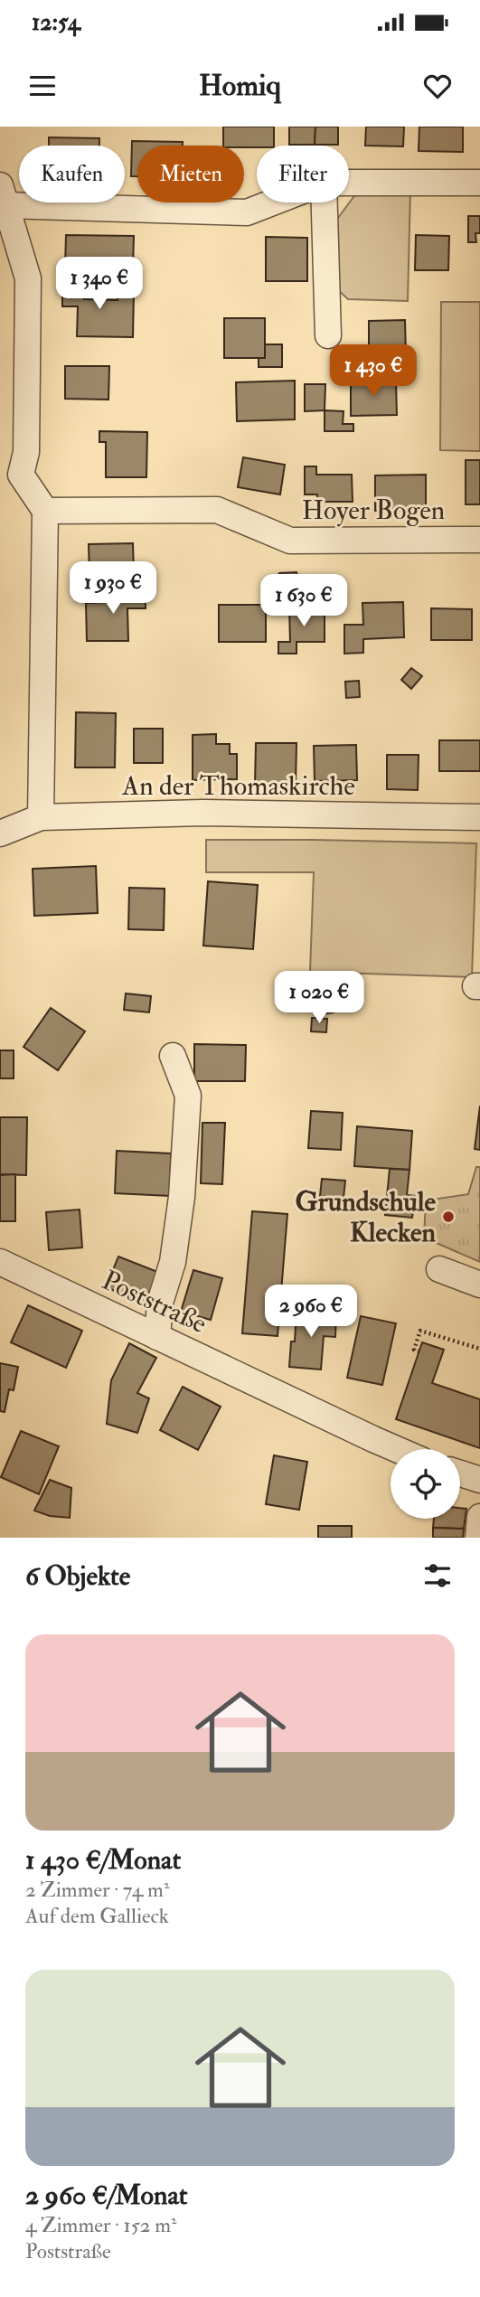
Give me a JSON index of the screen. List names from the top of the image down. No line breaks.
{"streets":{"street":["Hoyer Bogen","An der Thomaskirche","Poststraße"]},"places":["Grundschule Klecken"],"page":{"status":"12:54","header":"Homiq","chip":["Kaufen","Mieten","Filter"],"price":["1 340 €","1 430 €","1 930 €","1 630 €","1 020 €","2 960 €"],"heading":"6 Objekte","list":[{"name":"1 430 €/Monat","note":"2 Zimmer · 74 m² · Auf dem Gallieck"},{"name":"2 960 €/Monat","note":"4 Zimmer · 152 m² · Poststraße"}]}}
